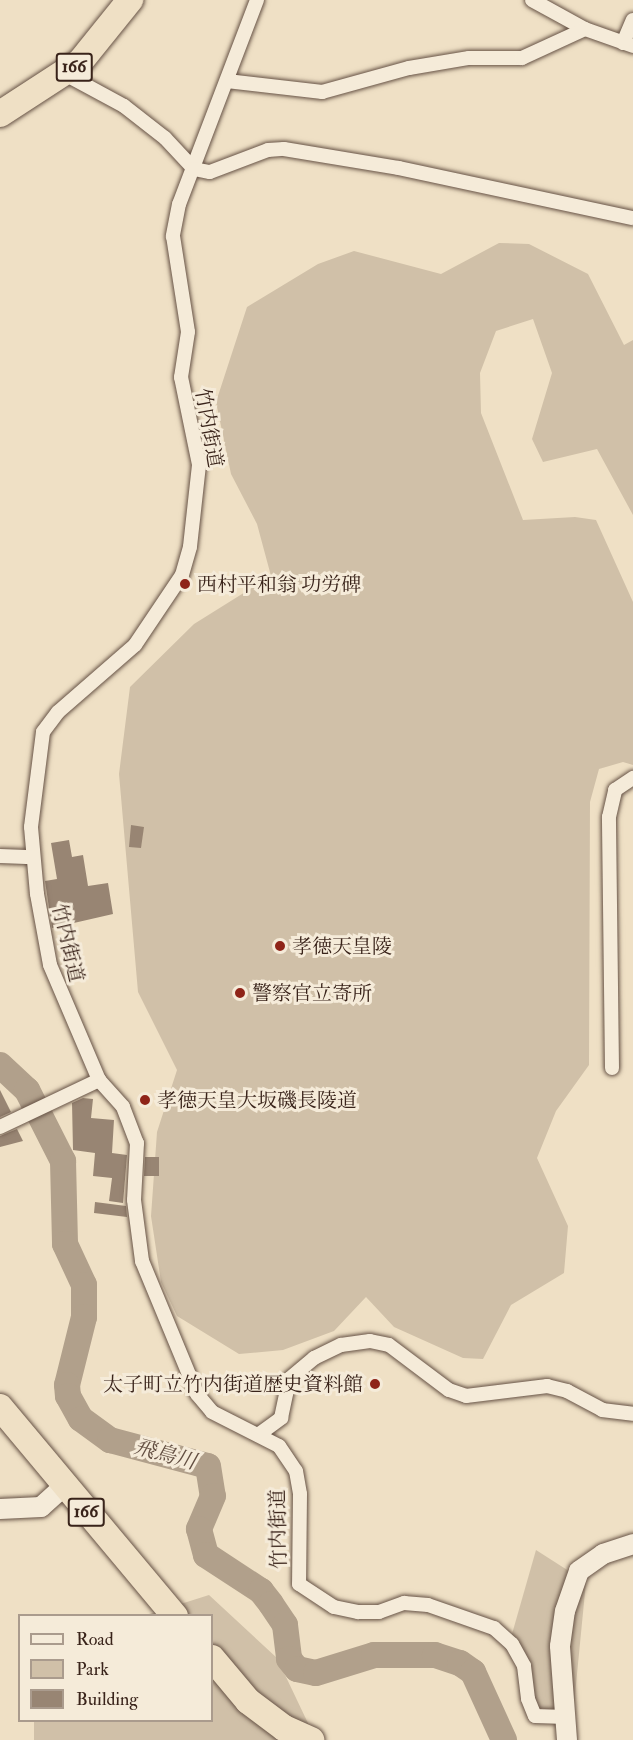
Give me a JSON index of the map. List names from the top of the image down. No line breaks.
{"streets":{"highway":["166"],"street":["竹内街道"]},"water":["飛鳥川"],"places":["西村平和翁 功労碑","孝徳天皇陵","警察官立寄所","孝徳天皇大坂磯長陵道","太子町立竹内街道歴史資料館"],"legend":["Road","Park","Building"]}
